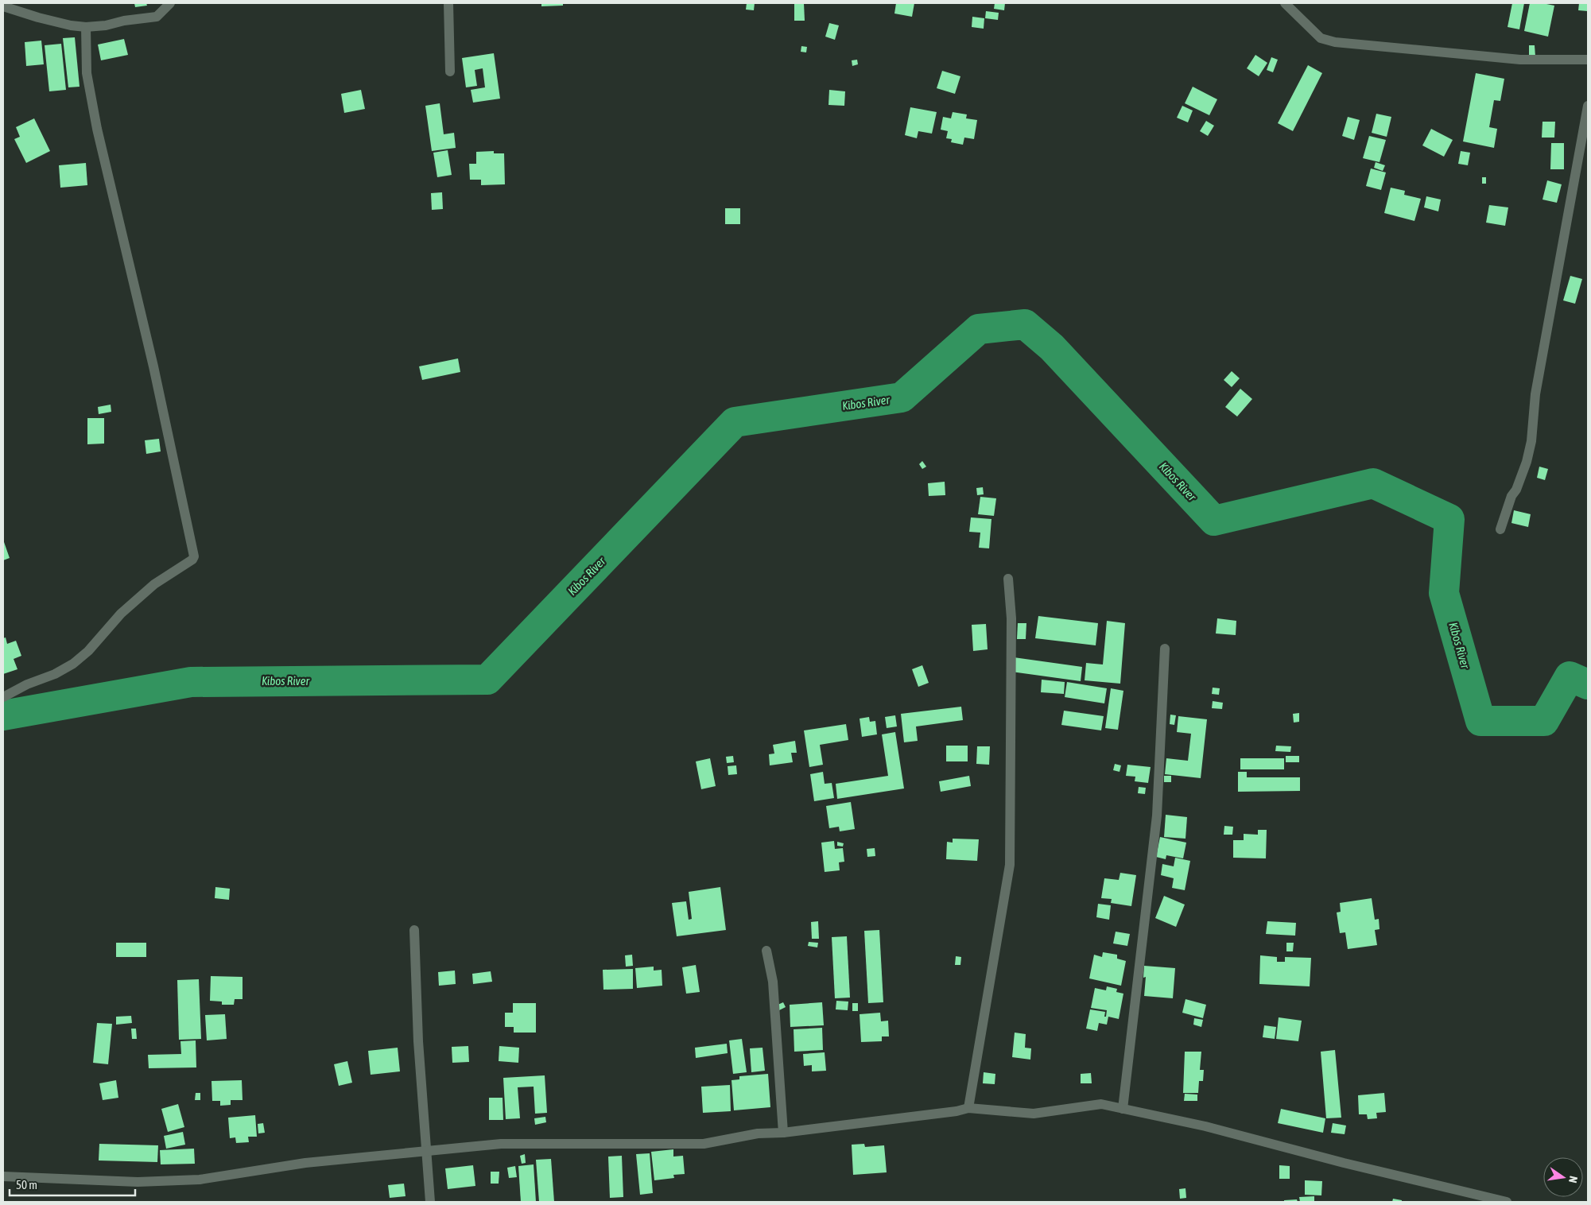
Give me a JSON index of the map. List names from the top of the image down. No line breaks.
{"water":["Kibos River"],"scale_bar":"50 m","north":"right"}
